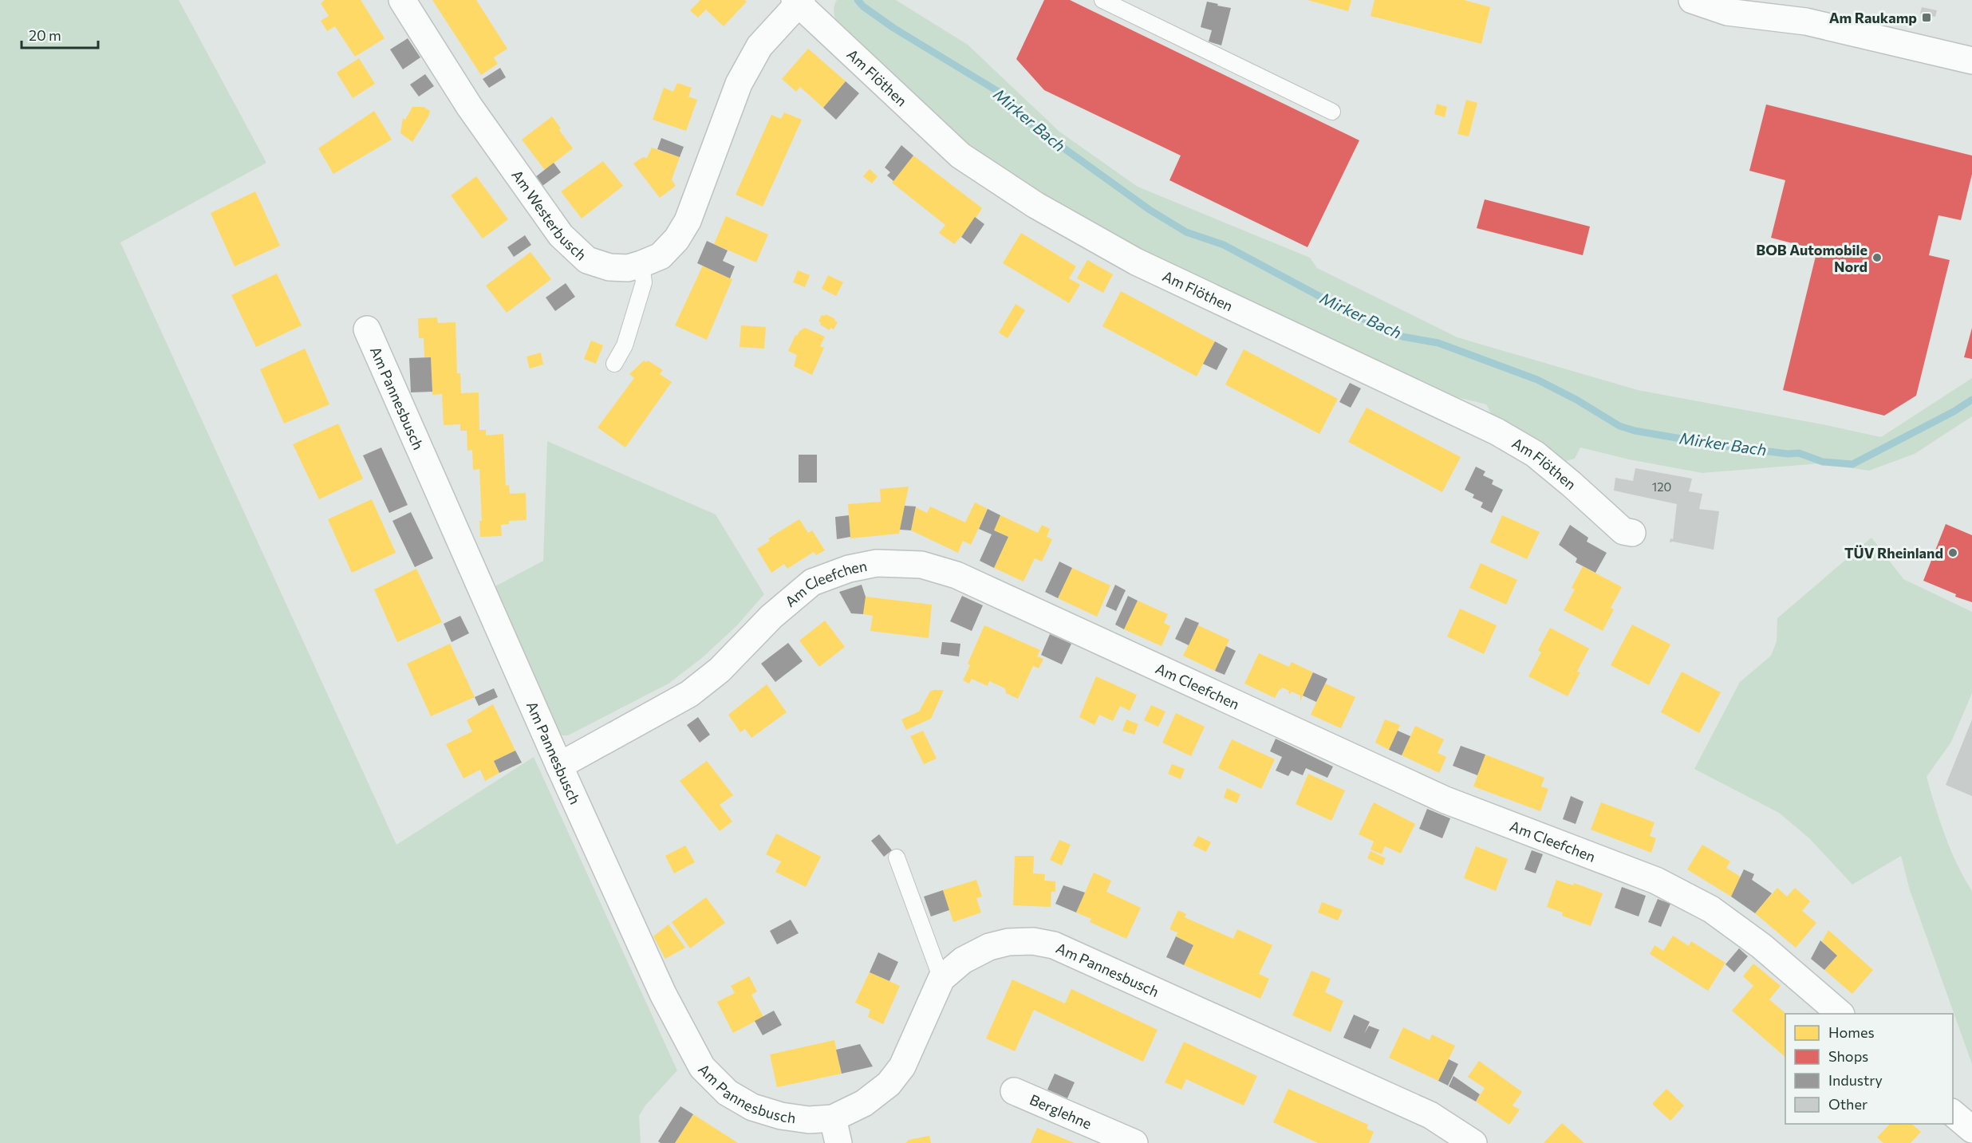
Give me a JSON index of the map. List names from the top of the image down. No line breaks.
{"streets":{"street":["Am Flöthen","Am Westerbusch","Am Pannesbusch","Am Cleefchen","Berglehne"]},"crossings":[["Am Flöthen","Am Westerbusch"],["Am Pannesbusch","Am Cleefchen"]],"water":["Mirker Bach"],"places":{"transit":["Am Raukamp"],"other":["BOB Automobile Nord","TÜV Rheinland"]},"house_numbers":["120"],"legend":["Homes","Shops","Industry","Other"],"scale_bar":"20 m"}
